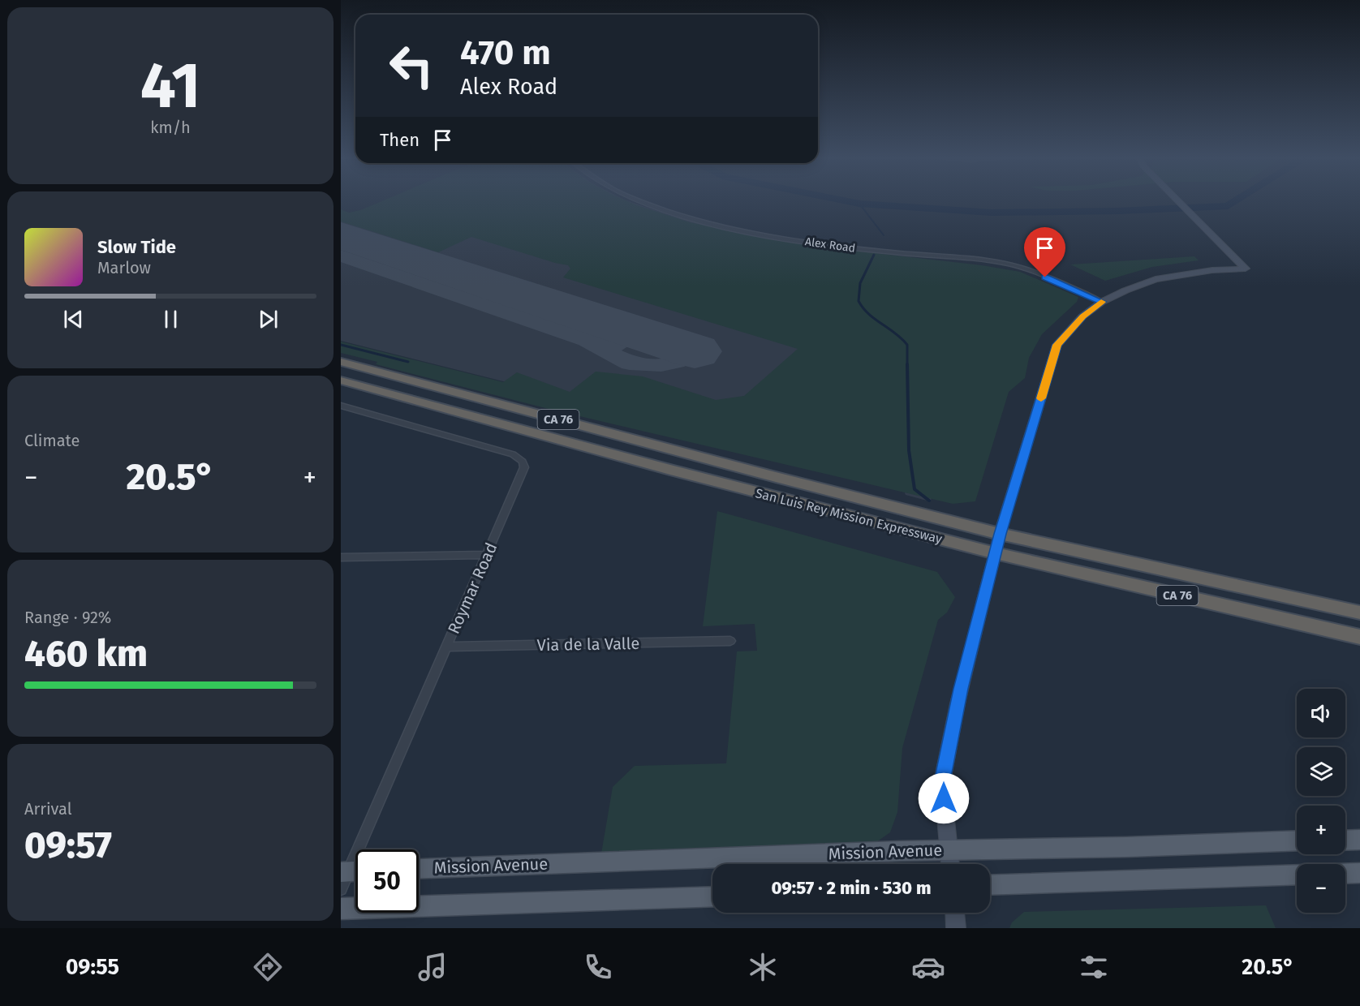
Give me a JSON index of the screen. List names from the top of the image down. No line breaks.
{"streets":{"highway":["CA 76","San Luis Rey Mission Expressway"],"main road":["Mission Avenue"],"street":["Alex Road","Roymar Road","Via de la Valle"]},"crossings":[["Roymar Road","Via de la Valle"]],"page":{"tile":[["41","km/h"],"Climate",["Range · 92%","460 km"],["Arrival","09:57"]],"turn":["470 m","Alex Road"],"then":"Then","song":["Slow Tide","Marlow"],"heat":["−","20.5°","+"],"map_buttons":["+","−"],"limit":"50","trip":"09:57 · 2 min · 530 m","tabs":["09:55","20.5°"]}}
